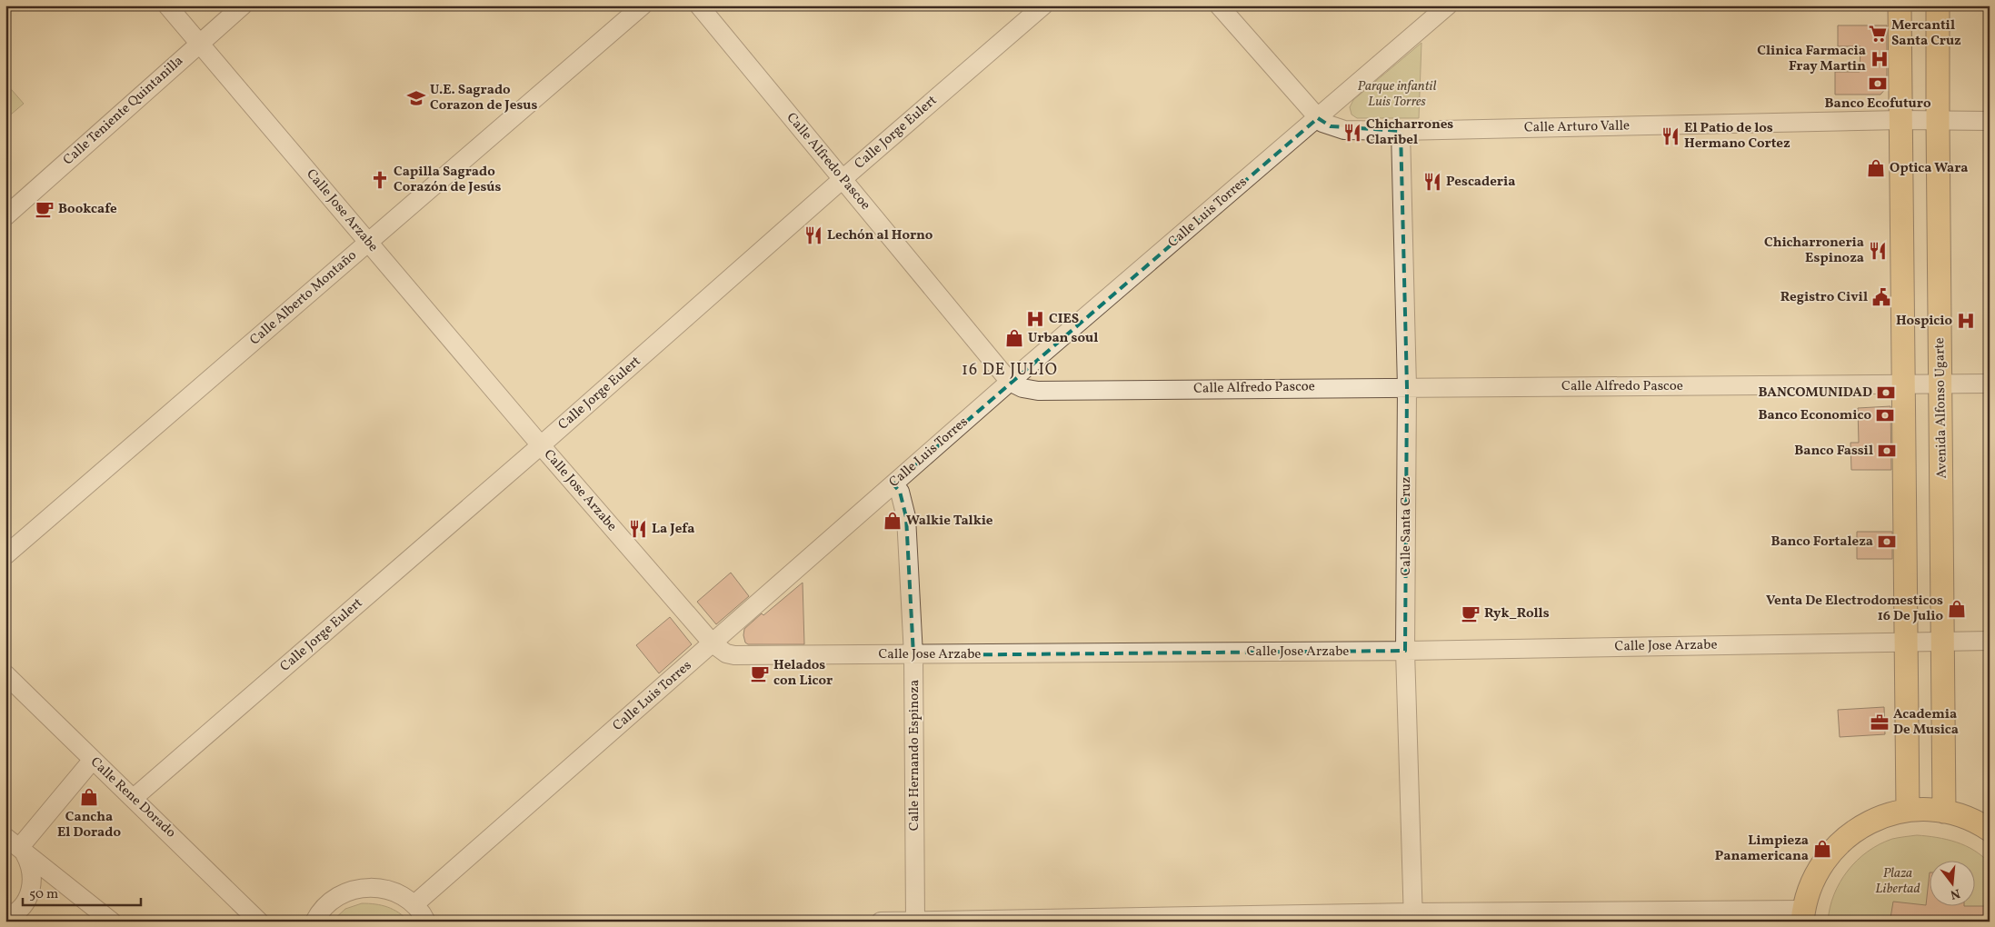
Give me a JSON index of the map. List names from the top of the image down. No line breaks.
{"streets":{"main road":["Avenida Alfonso Ugarte"],"street":["Calle Teniente Quintanilla","Calle Arturo Valle","Calle Jorge Eulert","Calle Alfredo Pascoe","Calle Jose Arzabe","Calle Luis Torres","Calle Alberto Montaño","Calle Santa Cruz","Calle Hernando Espinoza","Calle Rene Dorado"]},"crossings":[["Calle Teniente Quintanilla","Calle Jose Arzabe"],["Calle Arturo Valle","Calle Luis Torres"],["Calle Arturo Valle","Avenida Alfonso Ugarte"],["Calle Arturo Valle","Calle Santa Cruz"],["Calle Jorge Eulert","Calle Alfredo Pascoe"],["Calle Jorge Eulert","Calle Jose Arzabe"],["Calle Jorge Eulert","Calle Rene Dorado"],["Calle Alfredo Pascoe","Calle Luis Torres"],["Calle Alfredo Pascoe","Avenida Alfonso Ugarte"],["Calle Alfredo Pascoe","Calle Santa Cruz"],["Calle Jose Arzabe","Calle Luis Torres"],["Calle Jose Arzabe","Calle Alberto Montaño"],["Calle Jose Arzabe","Avenida Alfonso Ugarte"],["Calle Jose Arzabe","Calle Santa Cruz"],["Calle Jose Arzabe","Calle Hernando Espinoza"],["Calle Luis Torres","Calle Hernando Espinoza"]],"districts":["16 DE JULIO"],"parks":["Parque infantil Luis Torres","Plaza Libertad"],"places":{"supermarket":["Mercantil Santa Cruz"],"hospital":["Clinica Farmacia Fray Martin","CIES","Hospicio"],"bank":["Banco Ecofuturo","BANCOMUNIDAD","Banco Economico","Banco Fassil","Banco Fortaleza"],"school or university":["U.E. Sagrado Corazon de Jesus"],"restaurant":["Chicharrones Claribel","El Patio de los Hermano Cortez","Pescaderia","Lechón al Horno","Chicharroneria Espinoza","La Jefa"],"shop":["Optica Wara","Urban soul","Walkie Talkie","Venta De Electrodomesticos 16 De Julio","Cancha El Dorado","Limpieza Panamericana"],"church":["Capilla Sagrado Corazón de Jesús"],"cafe":["Bookcafe","Ryk_Rolls","Helados con Licor"],"public building":["Registro Civil"],"office":["Academia De Musica"]},"scale_bar":"50 m","north":"bottom"}
